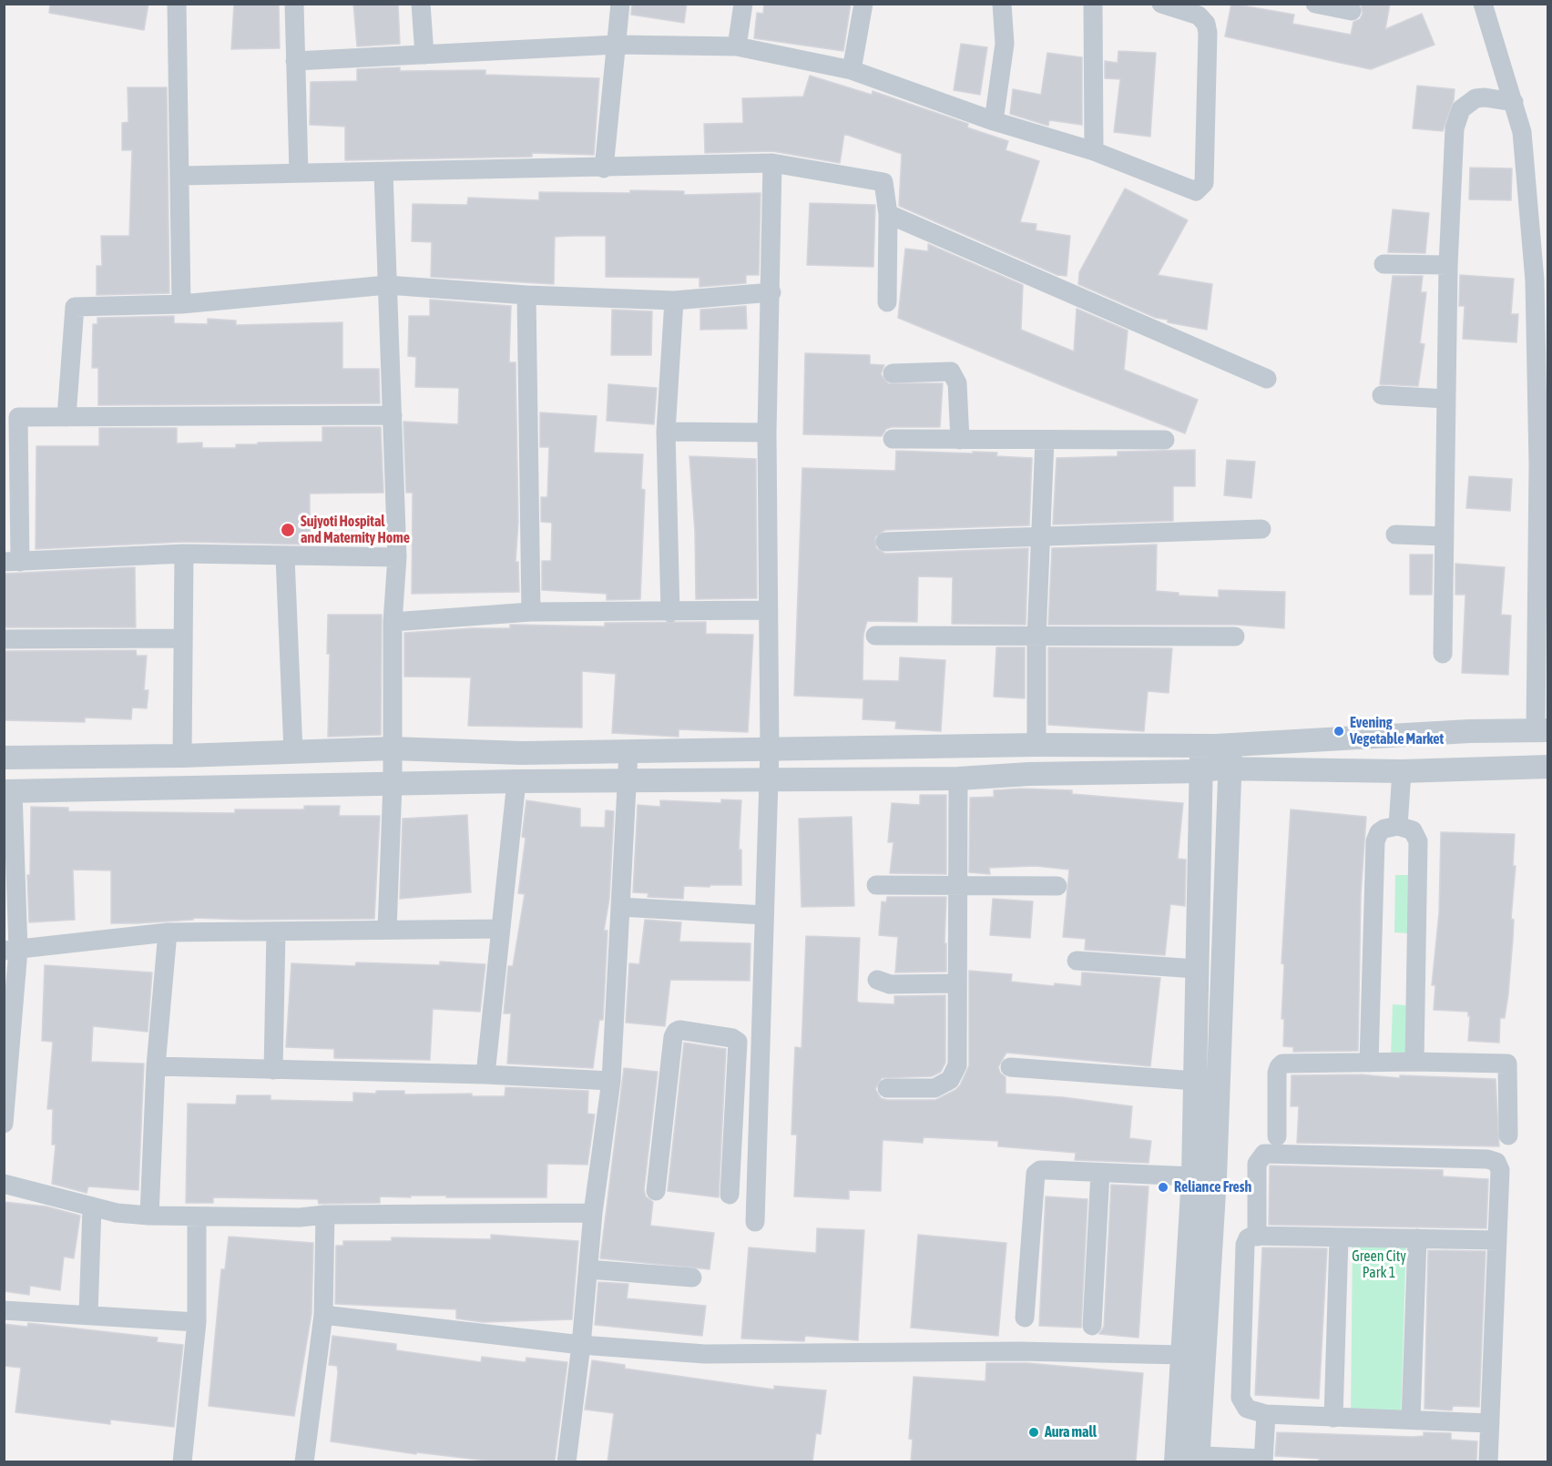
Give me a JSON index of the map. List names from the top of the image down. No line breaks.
{"parks":["Green City Park 1"],"places":["Sujyoti Hospital and Maternity Home","Evening Vegetable Market","Reliance Fresh","Aura mall"]}
